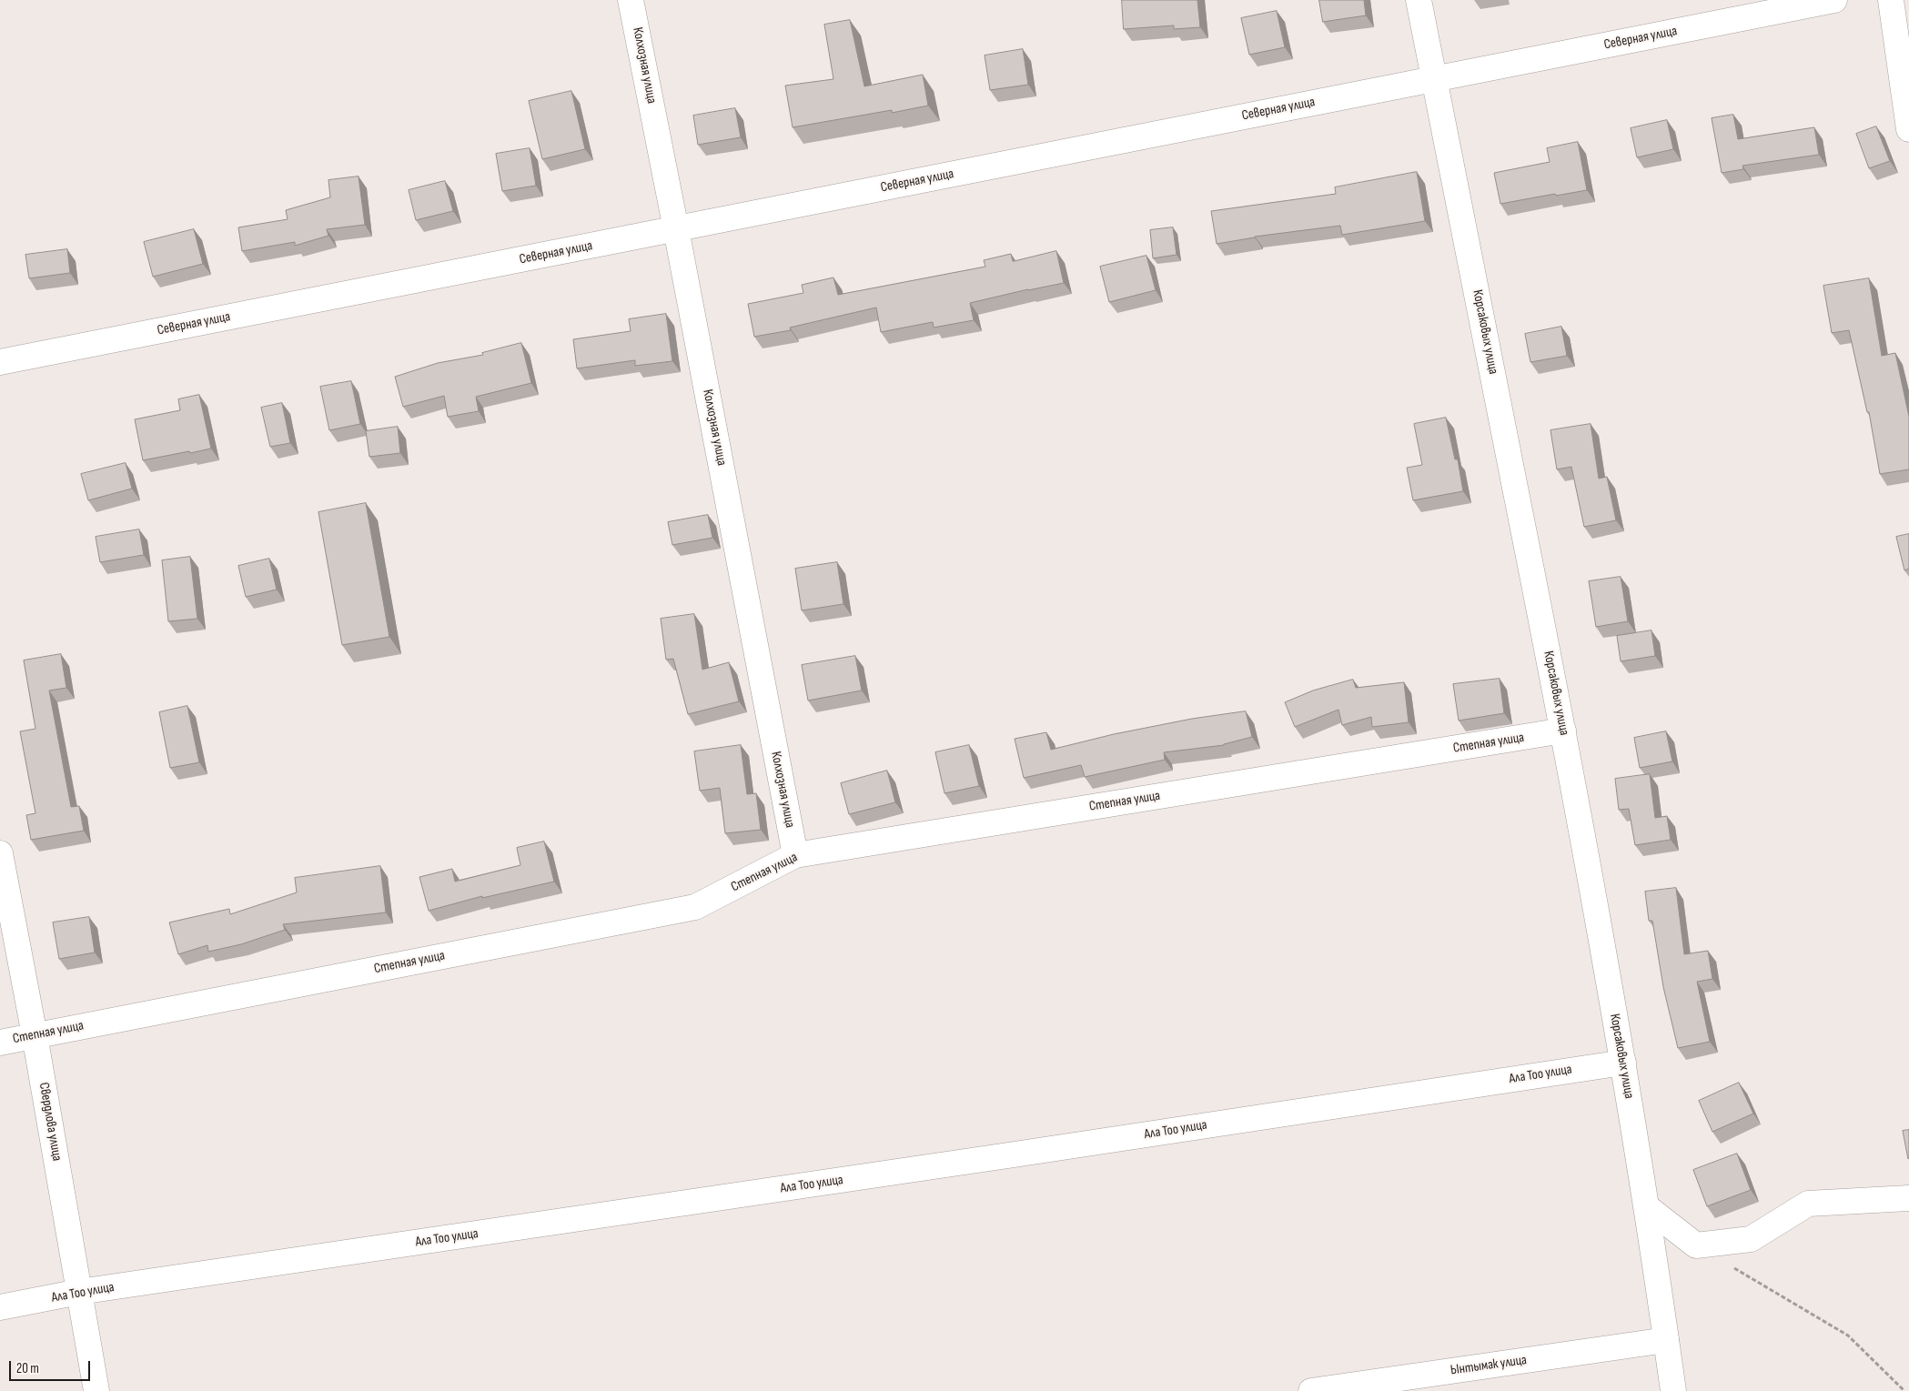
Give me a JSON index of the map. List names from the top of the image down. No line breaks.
{"streets":{"street":["Северная улица","Колхозная улица","Корсаковых улица","Степная улица","Ала Тоо улица","Свердлова улица","Ынтымак улица"]},"crossings":[["Северная улица","Колхозная улица"],["Северная улица","Корсаковых улица"],["Колхозная улица","Степная улица"],["Корсаковых улица","Степная улица"],["Корсаковых улица","Ала Тоо улица"],["Корсаковых улица","Ынтымак улица"],["Степная улица","Свердлова улица"],["Ала Тоо улица","Свердлова улица"]],"scale_bar":"20 m"}
